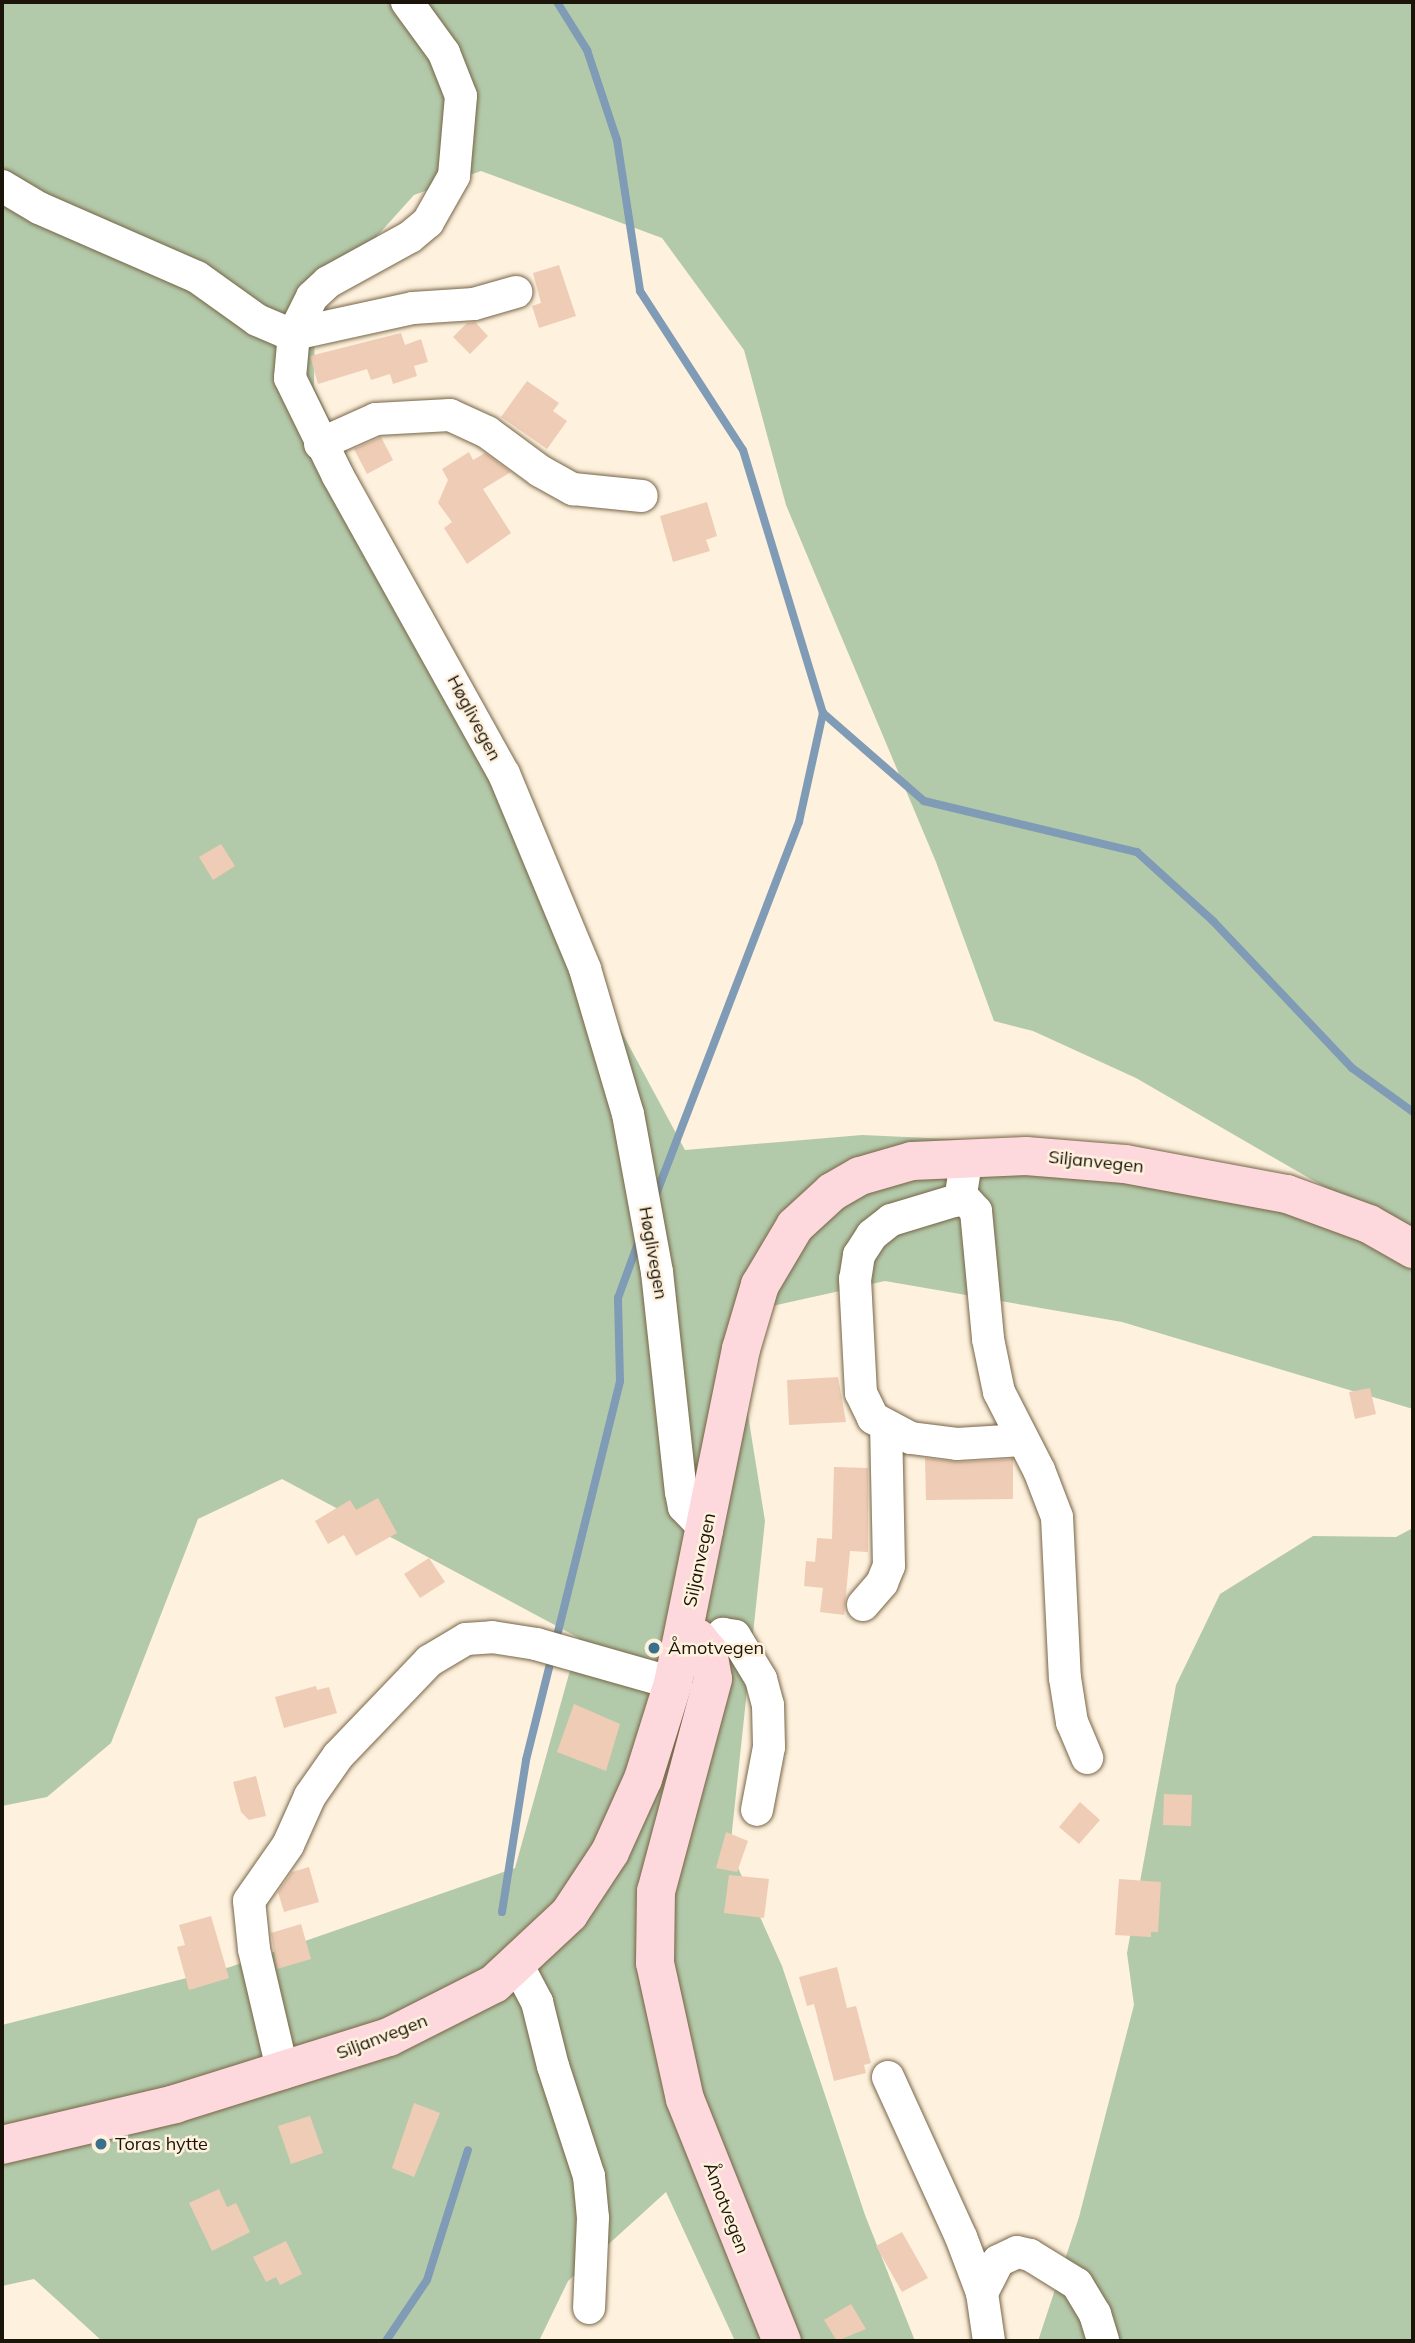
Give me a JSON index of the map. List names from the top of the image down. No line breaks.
{"streets":{"main road":["Siljanvegen","Åmotvegen"],"street":["Høglivegen"]},"crossings":[["Høglivegen","Siljanvegen"],["Siljanvegen","Åmotvegen"]],"places":["Åmotvegen","Toras hytte"]}
